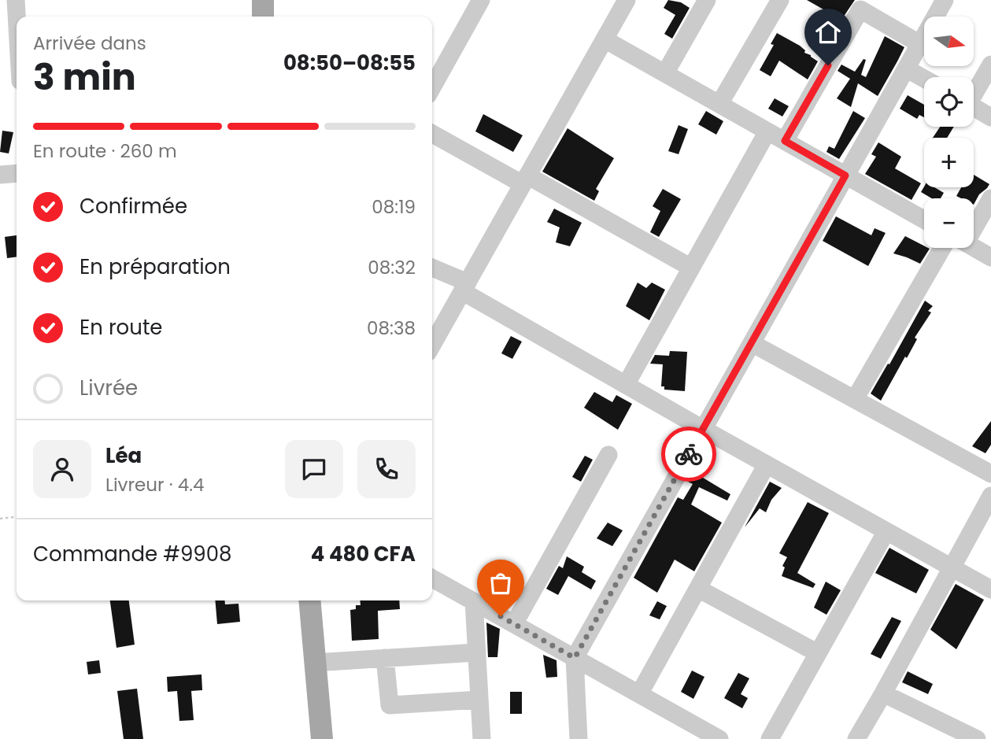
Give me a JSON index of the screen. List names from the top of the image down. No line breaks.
{"north":"right","page":{"map_buttons":["+","−"],"heading":["3 min","Arrivée dans","08:50–08:55"],"panel":["Léa","Livreur · 4.4","Commande #9908","4 480 CFA"],"bar":"En route · 260 m","list":[["Confirmée","08:19"],["En préparation","08:32"],["En route","08:38"],"Livrée"]}}
